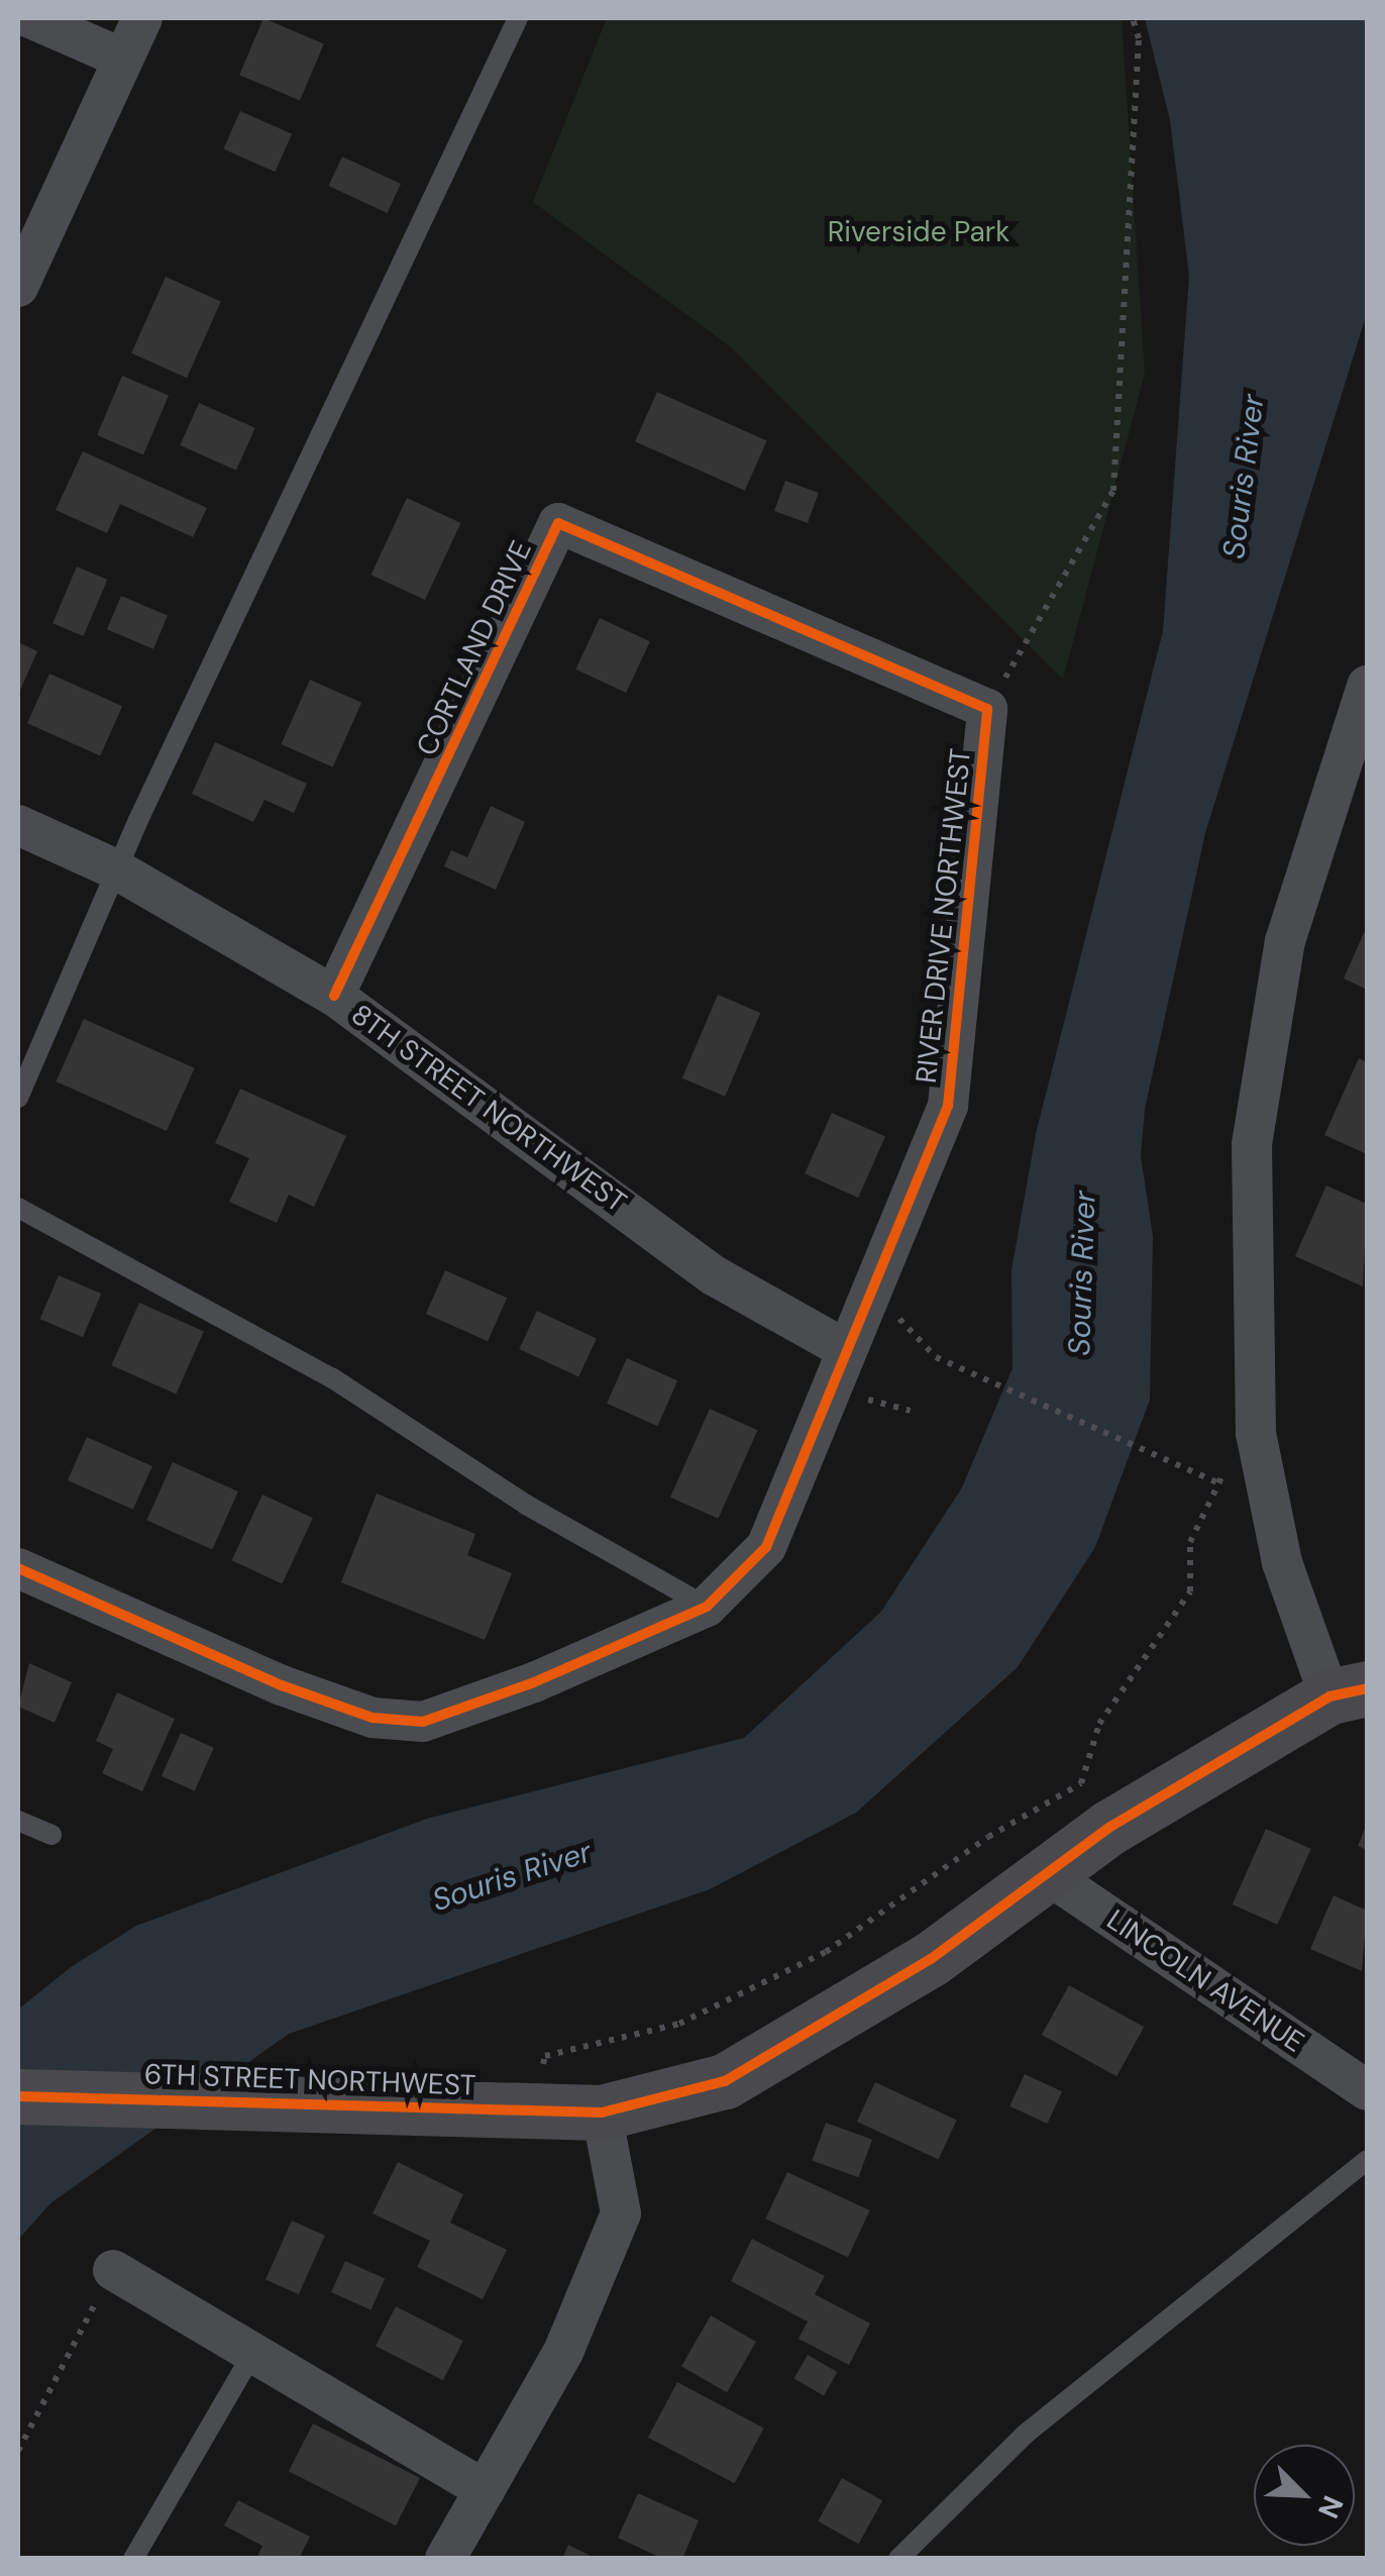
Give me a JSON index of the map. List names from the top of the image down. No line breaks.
{"streets":{"street":["CORTLAND DRIVE","RIVER DRIVE NORTHWEST","8TH STREET NORTHWEST","LINCOLN AVENUE","6TH STREET NORTHWEST"]},"crossings":[["CORTLAND DRIVE","RIVER DRIVE NORTHWEST"],["CORTLAND DRIVE","8TH STREET NORTHWEST"],["RIVER DRIVE NORTHWEST","8TH STREET NORTHWEST"],["LINCOLN AVENUE","6TH STREET NORTHWEST"]],"water":["Souris River"],"parks":["Riverside Park"],"north":"bottom right"}
